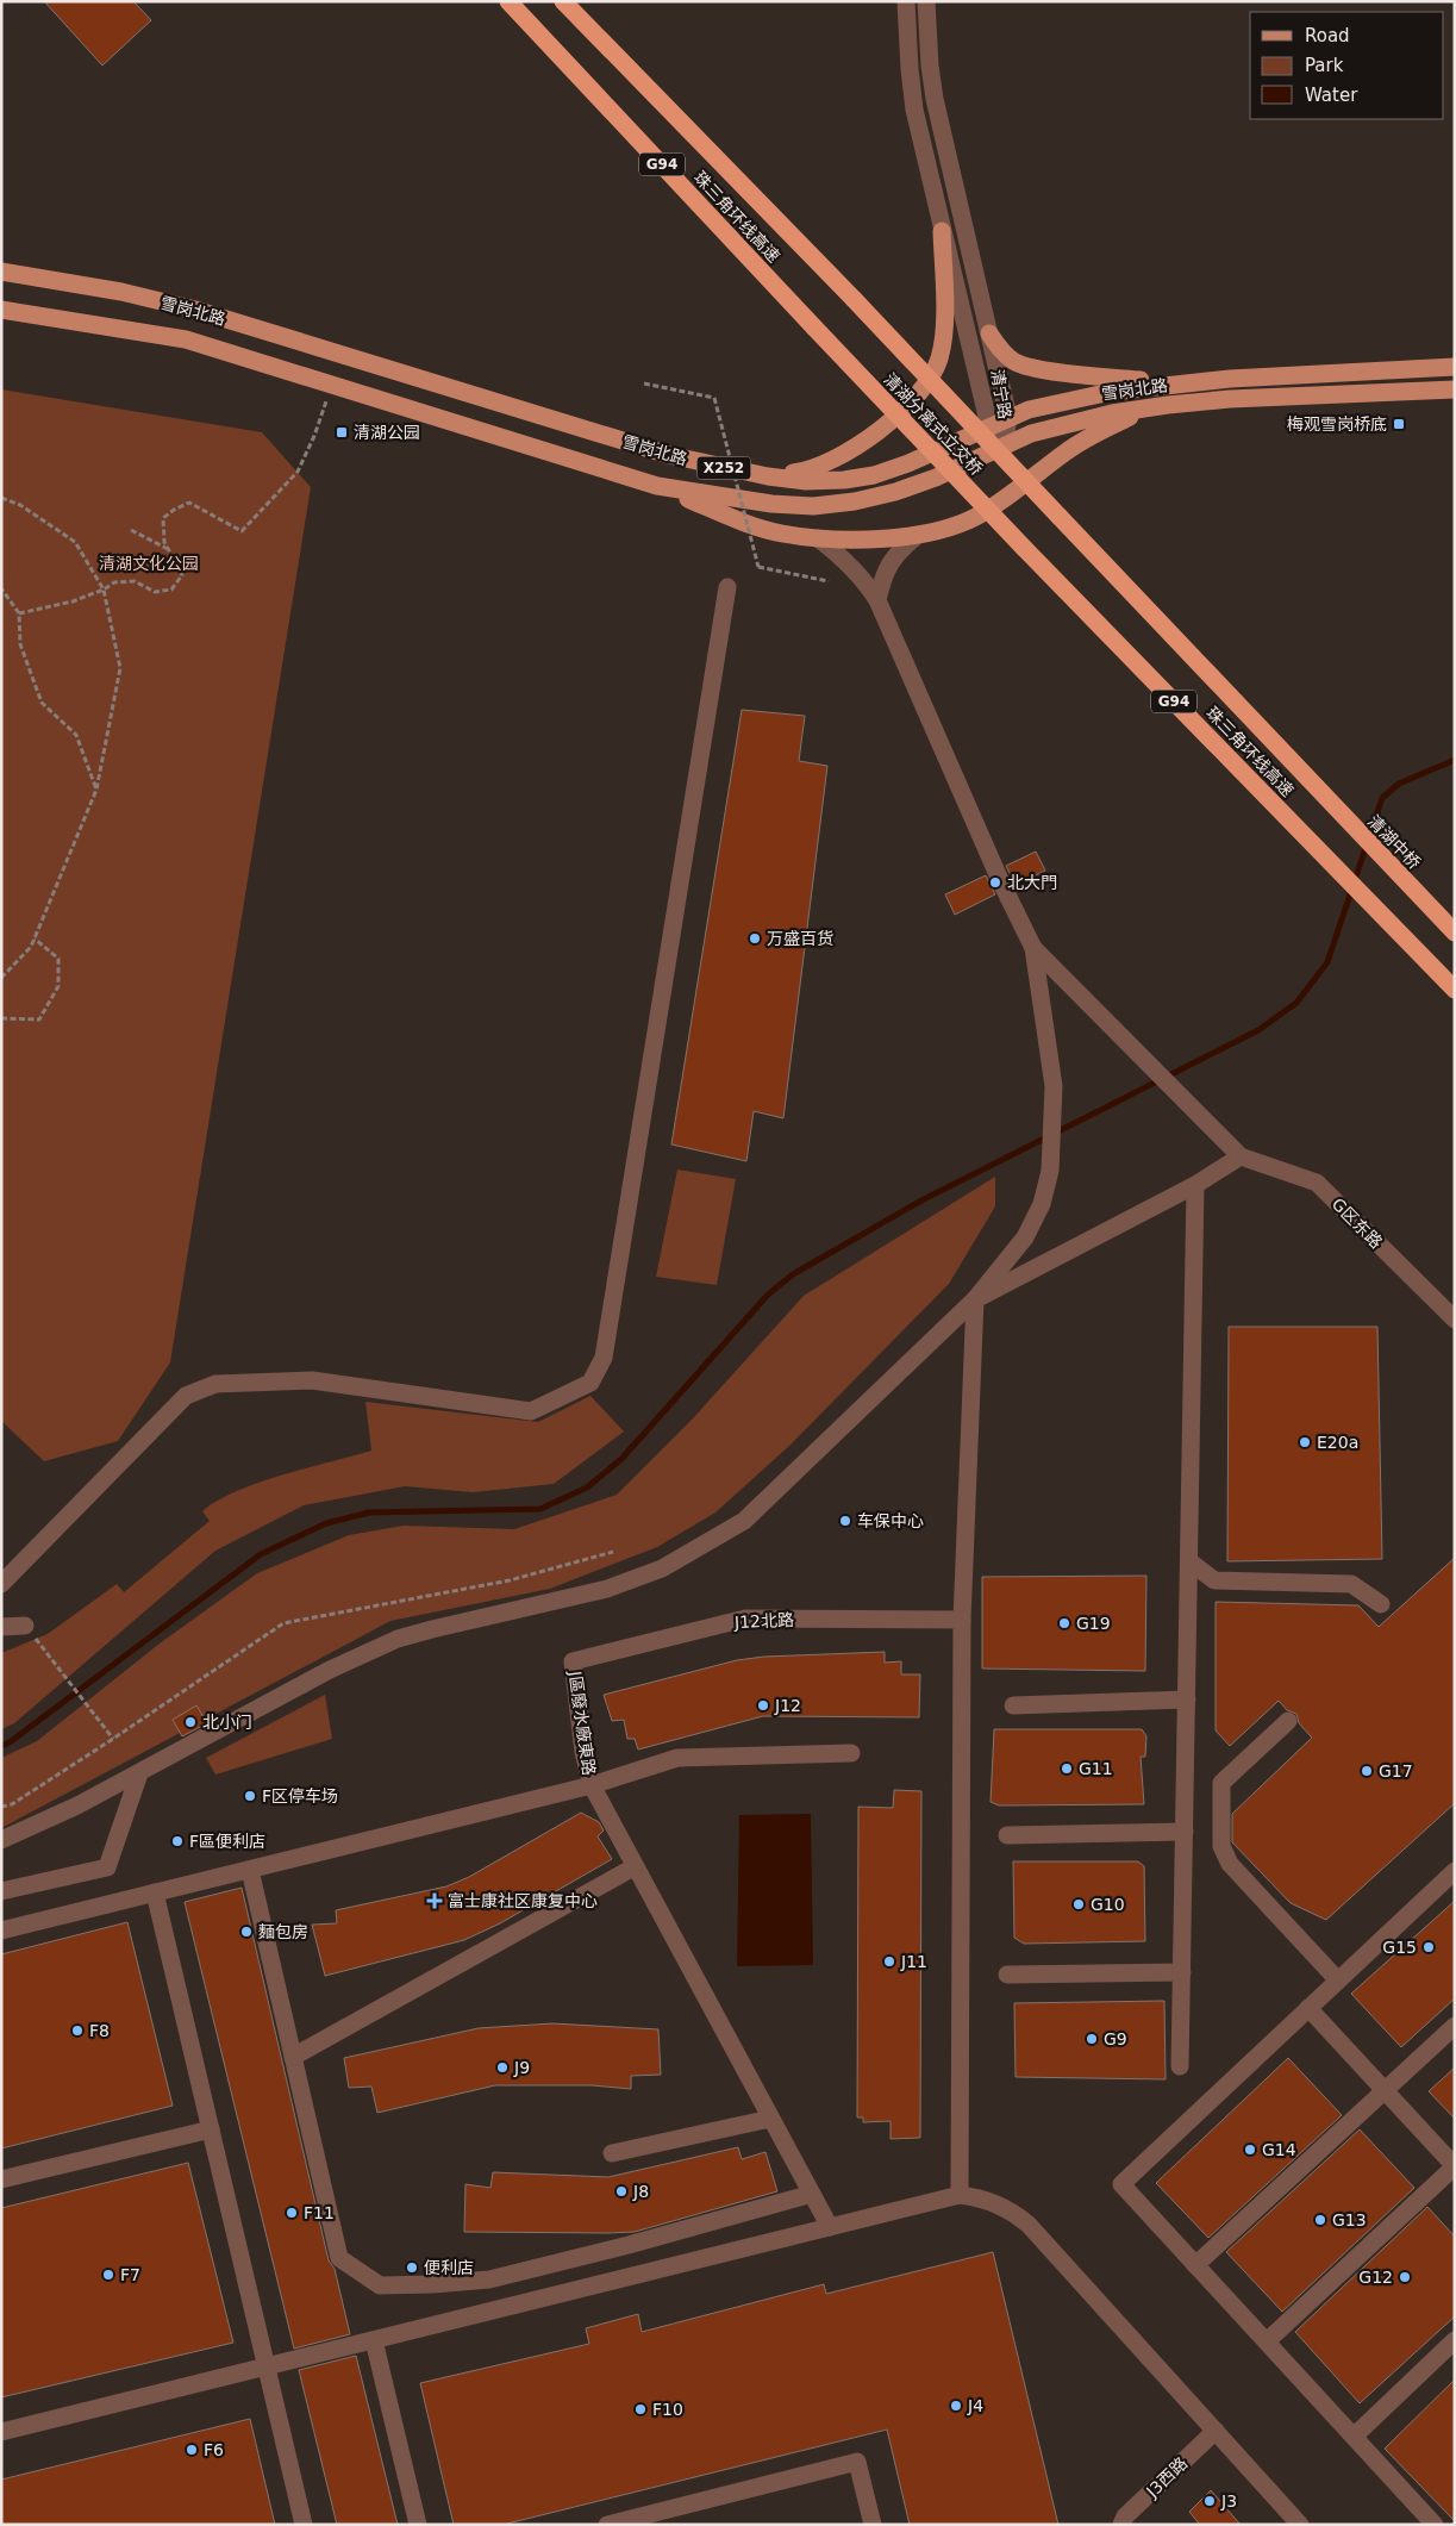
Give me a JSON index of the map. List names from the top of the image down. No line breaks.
{"streets":{"highway":["G94","珠三角环线高速","清湖分离式立交桥","清湖中桥"],"main road":["雪岗北路","X252"],"street":["清宁路","G区东路","J12北路","J區廢水廠東路","J3西路"]},"crossings":[["珠三角环线高速","清湖分离式立交桥"],["珠三角环线高速","清湖中桥"],["雪岗北路","清宁路"],["J12北路","J區廢水廠東路"]],"parks":["清湖文化公园"],"places":{"transit":["梅观雪岗桥底","清湖公园"],"other":["北大門","万盛百货","E20a","车保中心","G19","J12","北小门","G11","G17","F区停车场","F區便利店","G10","麵包房","G15","J11","F8","G9","J9","G14","J8","F11","G13","便利店","F7","G12","J4","F10","F6","J3"],"health":["富士康社区康复中心"]},"legend":["Road","Park","Water"]}
